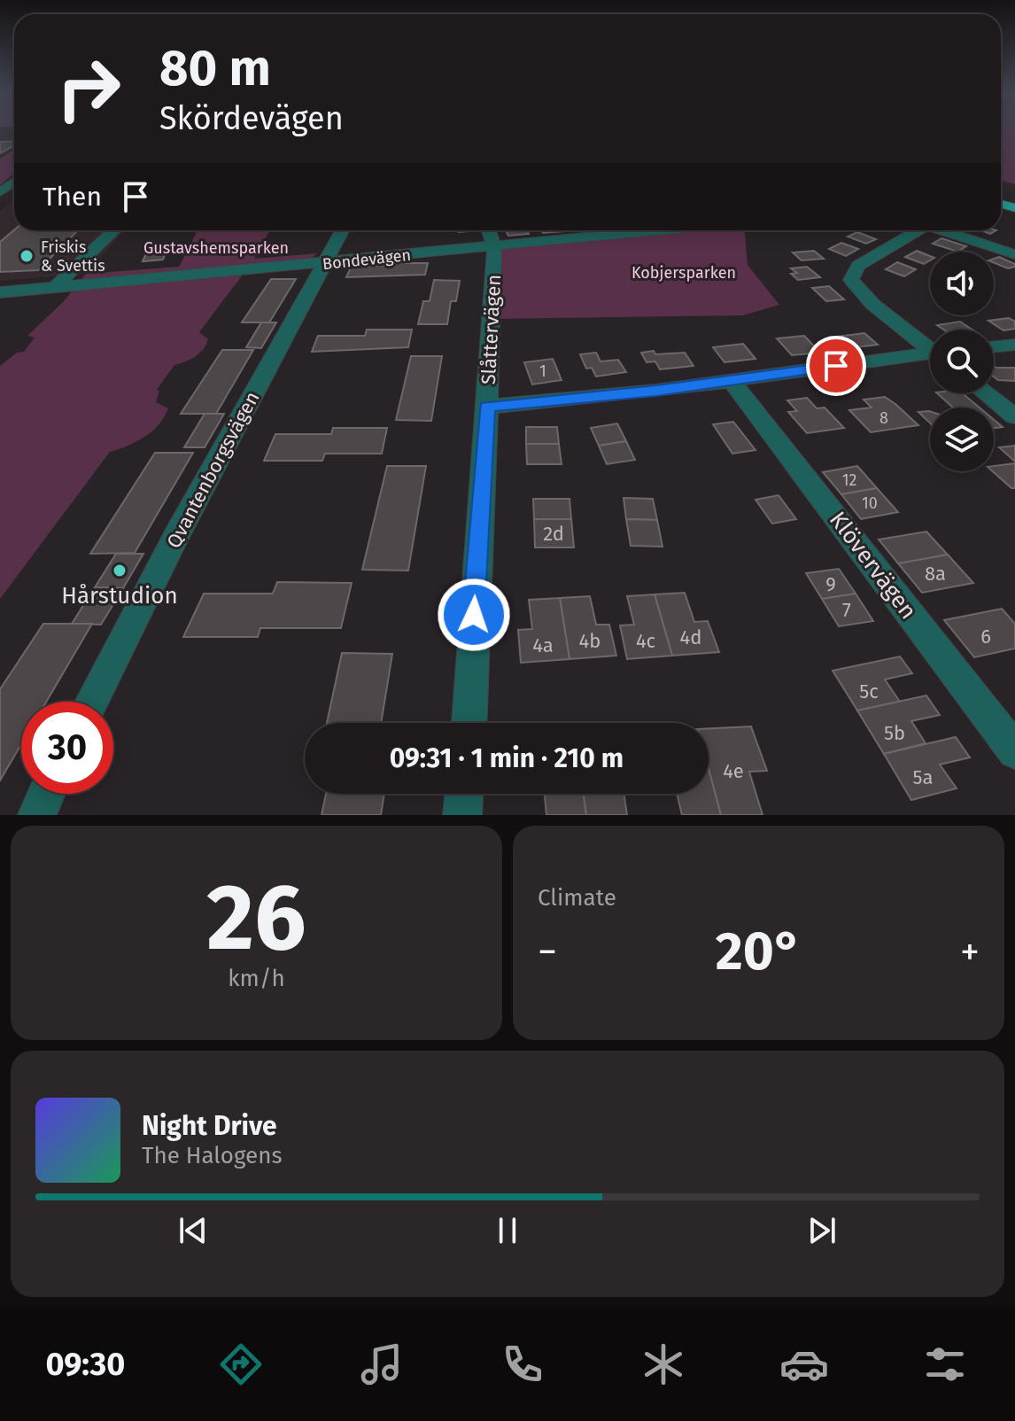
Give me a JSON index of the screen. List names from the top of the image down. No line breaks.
{"streets":{"street":["Bondevägen","Slåttervägen","Qvantenborgsvägen","Klövervägen"]},"crossings":[["Bondevägen","Slåttervägen"],["Bondevägen","Qvantenborgsvägen"]],"parks":["Gustavshemsparken","Kobjersparken"],"places":["Friskis & Svettis","Hårstudion"],"house_numbers":["1","8","12","10","2d","8a","9","7","6","4d","4b","4c","4a","5c","5b","4e","5a"],"page":{"turn":["80 m","Skördevägen"],"then":"Then","limit":"30","trip":"09:31 · 1 min · 210 m","tile":[["26","km/h"],"Climate"],"heat":["−","20°","+"],"song":["Night Drive","The Halogens"],"tabs":"09:30"}}
